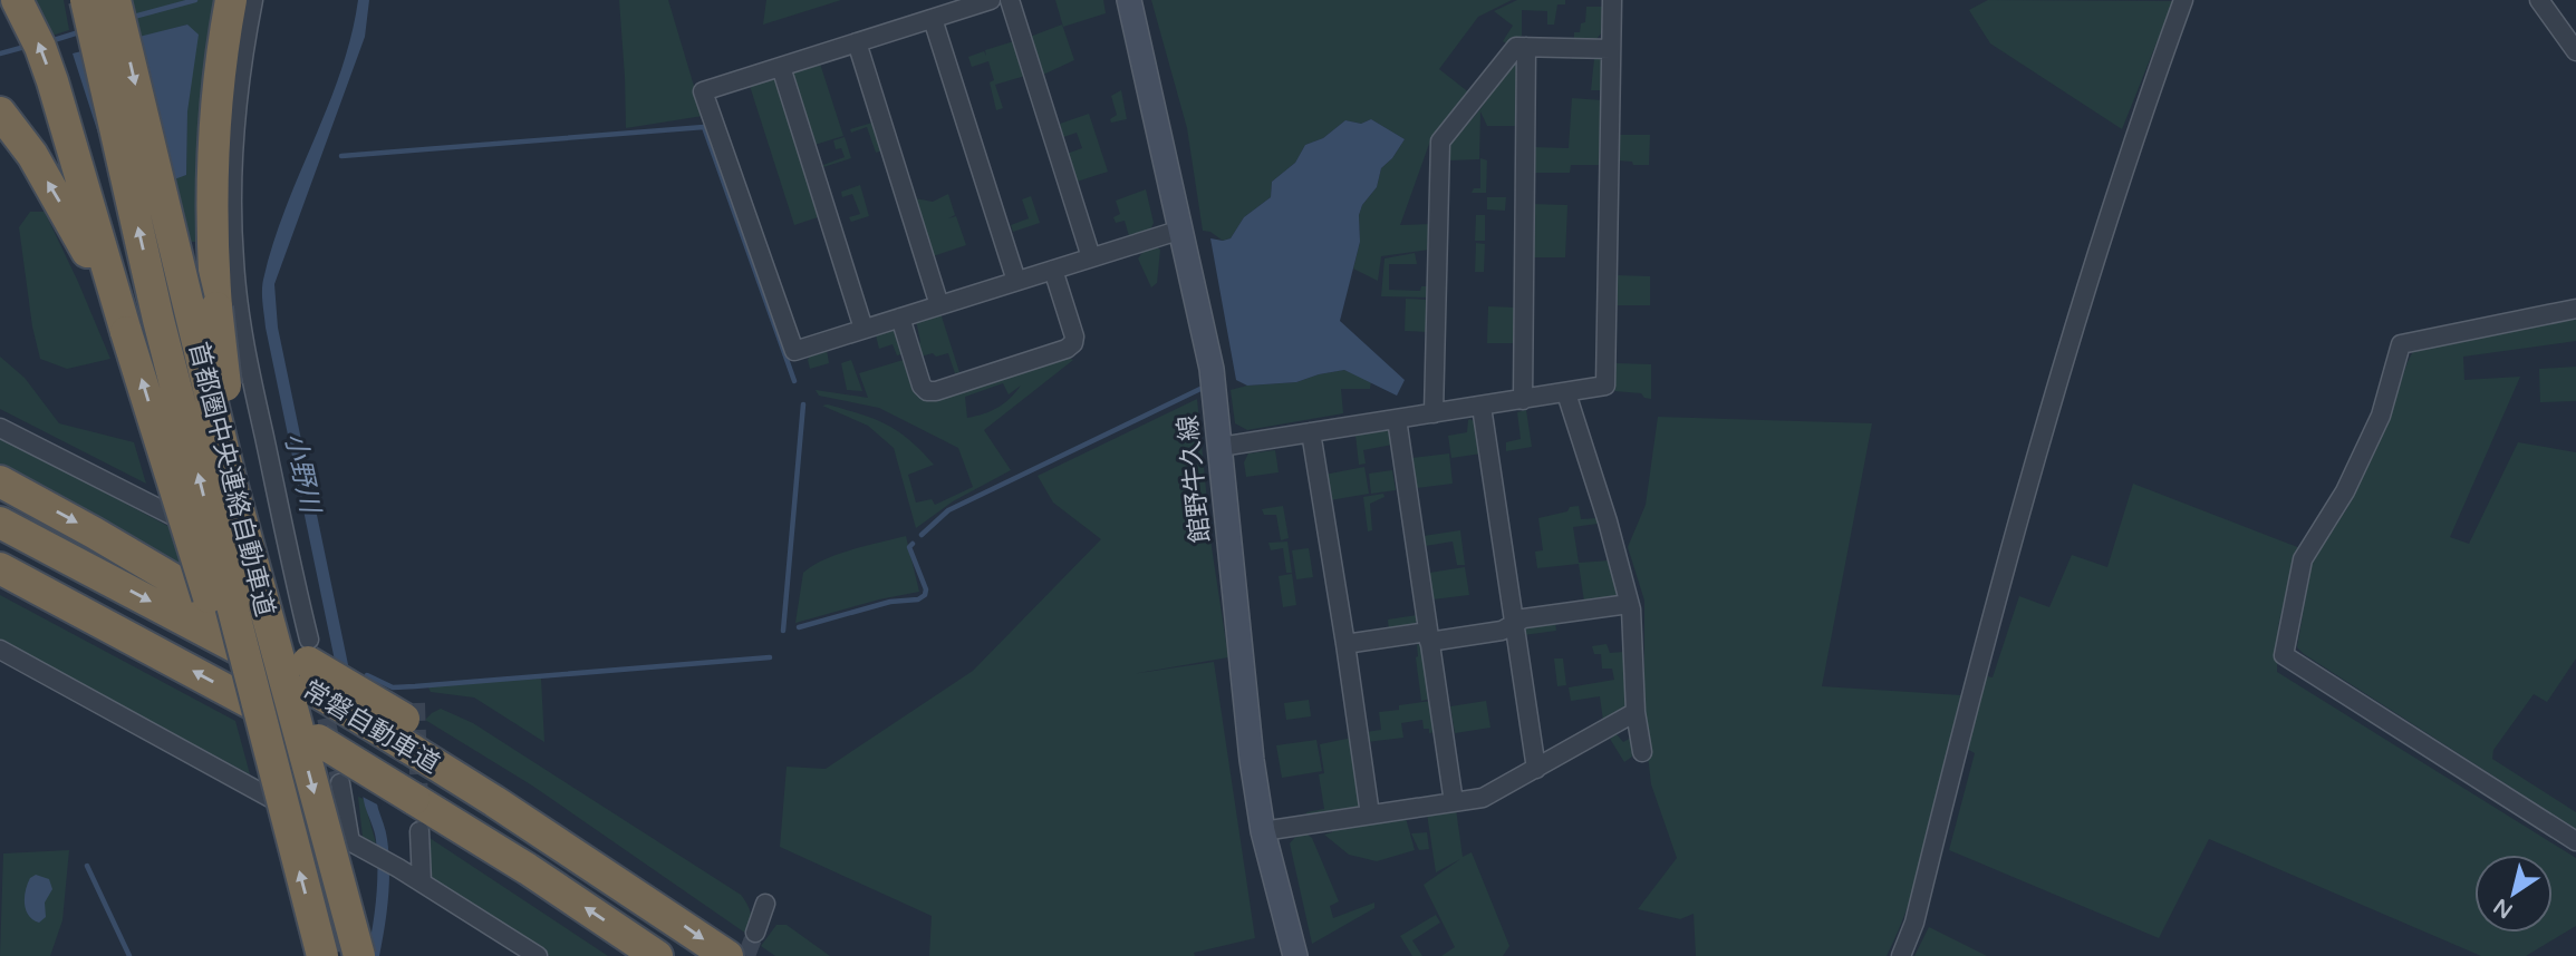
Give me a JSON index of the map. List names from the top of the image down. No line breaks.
{"streets":{"highway":["首都圏中央連絡自動車道","常磐自動車道"],"main road":["館野牛久線"]},"water":["小野川"],"north":"bottom left"}
